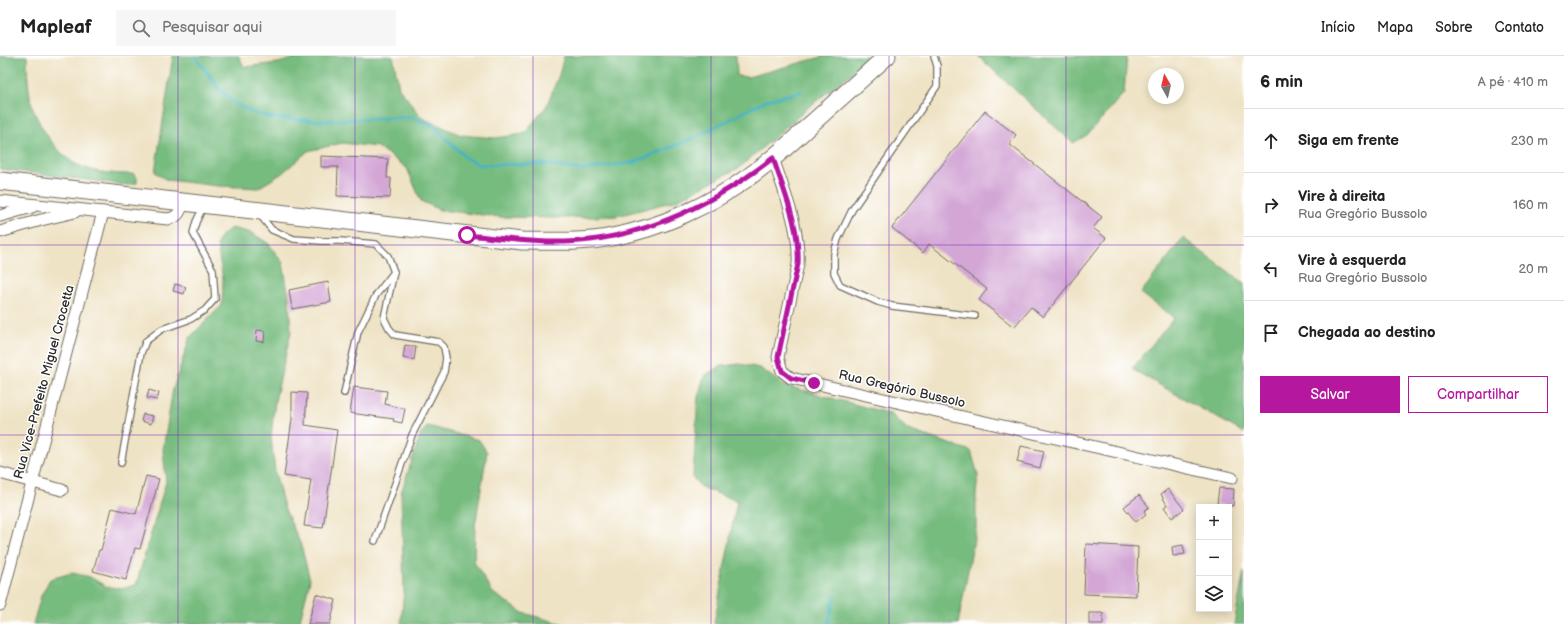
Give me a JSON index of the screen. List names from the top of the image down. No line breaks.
{"streets":{"street":["Rua Vice-Prefeito Miguel Crocetta","Rua Gregório Bussolo"]},"north":"top","page":{"header":"Mapleaf","search":"Pesquisar aqui","nav":["Início","Mapa","Sobre","Contato"],"heading":["6 min","A pé · 410 m"],"list":[["Siga em frente","230 m"],["Vire à direita","Rua Gregório Bussolo","160 m"],["Vire à esquerda","Rua Gregório Bussolo","20 m"],"Chegada ao destino"],"buttons":["Salvar","Compartilhar"],"map_buttons":["+","−"]}}
